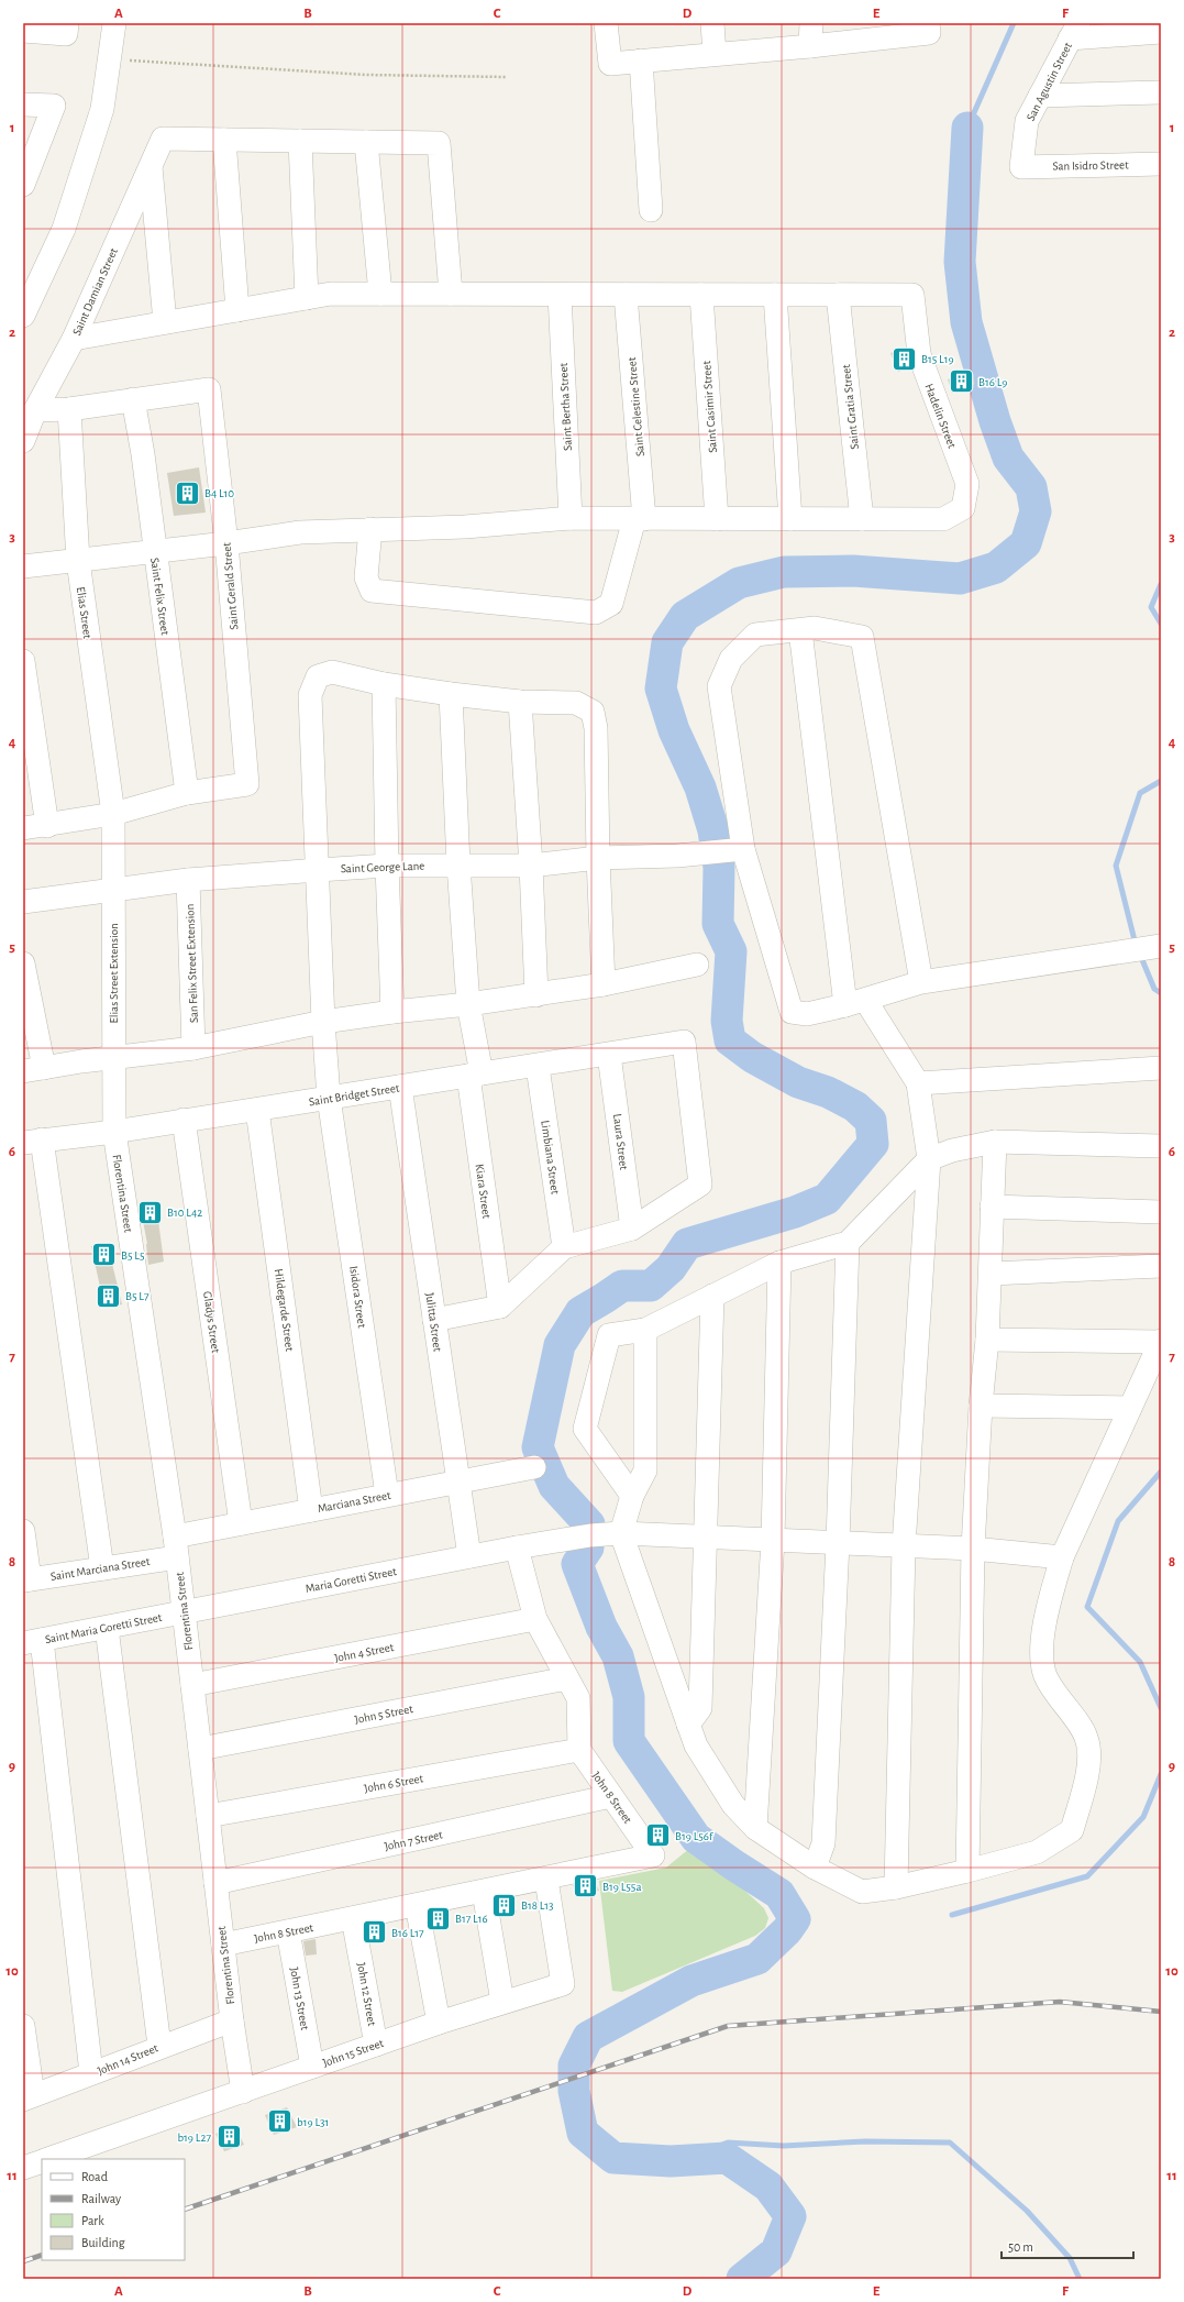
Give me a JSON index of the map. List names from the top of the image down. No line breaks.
{"streets":{"street":["San Agustin Street","San Isidro Street","Saint Damian Street","Saint Bertha Street","Saint Celestine Street","Saint Casimir Street","Saint Gratia Street","Hadelin Street","Saint Gerald Street","Saint Felix Street","Elias Street","Saint George Lane","San Felix Street Extension","Elias Street Extension","Saint Bridget Street","Laura Street","Limbiana Street","Kiara Street","Florentina Street","Isidora Street","Hildegarde Street","Gladys Street","Julitta Street","Marciana Street","Saint Marciana Street","Maria Goretti Street","Saint Maria Goretti Street","John 4 Street","John 5 Street","John 6 Street","John 8 Street","John 7 Street","John 12 Street","John 13 Street","John 15 Street","John 14 Street"]},"crossings":[["San Agustin Street","San Isidro Street"],["Saint Gratia Street","Hadelin Street"],["Saint Gerald Street","Saint Felix Street"],["Elias Street","Elias Street Extension"],["Saint George Lane","San Felix Street Extension"],["Saint George Lane","Elias Street Extension"],["Saint George Lane","Kiara Street"],["Saint George Lane","Isidora Street"],["Elias Street Extension","Saint Bridget Street"],["Elias Street Extension","Florentina Street"],["Saint Bridget Street","Laura Street"],["Saint Bridget Street","Limbiana Street"],["Saint Bridget Street","Kiara Street"],["Saint Bridget Street","Florentina Street"],["Saint Bridget Street","Isidora Street"],["Saint Bridget Street","Hildegarde Street"],["Saint Bridget Street","Gladys Street"],["Saint Bridget Street","Julitta Street"],["Kiara Street","Isidora Street"],["Florentina Street","Marciana Street"],["Florentina Street","Saint Marciana Street"],["Florentina Street","Maria Goretti Street"],["Florentina Street","Saint Maria Goretti Street"],["Florentina Street","John 4 Street"],["Florentina Street","John 5 Street"],["Florentina Street","John 6 Street"],["Florentina Street","John 8 Street"],["Florentina Street","John 7 Street"],["Florentina Street","John 15 Street"],["Florentina Street","John 14 Street"],["Isidora Street","Marciana Street"],["Hildegarde Street","Marciana Street"],["Gladys Street","Marciana Street"],["Julitta Street","Marciana Street"],["Julitta Street","Maria Goretti Street"],["Marciana Street","Saint Marciana Street"],["Maria Goretti Street","Saint Maria Goretti Street"],["John 6 Street","John 8 Street"],["John 8 Street","John 7 Street"],["John 8 Street","John 12 Street"],["John 8 Street","John 13 Street"],["John 8 Street","John 15 Street"],["John 12 Street","John 15 Street"],["John 13 Street","John 15 Street"]],"places":{"building":["B15 L19","B16 L9","B4 L10","B10 L42","B5 L5","B5 L7","B19 L56f","B19 L55a","B18 L13","B17 L16","B16 L17","b19 L31","b19 L27"]},"legend":["Road","Railway","Park","Building"],"scale_bar":"50 m","grid":{"columns":["A","B","C","D","E","F"],"rows":["1","2","3","4","5","6","7","8","9","10","11"]}}
